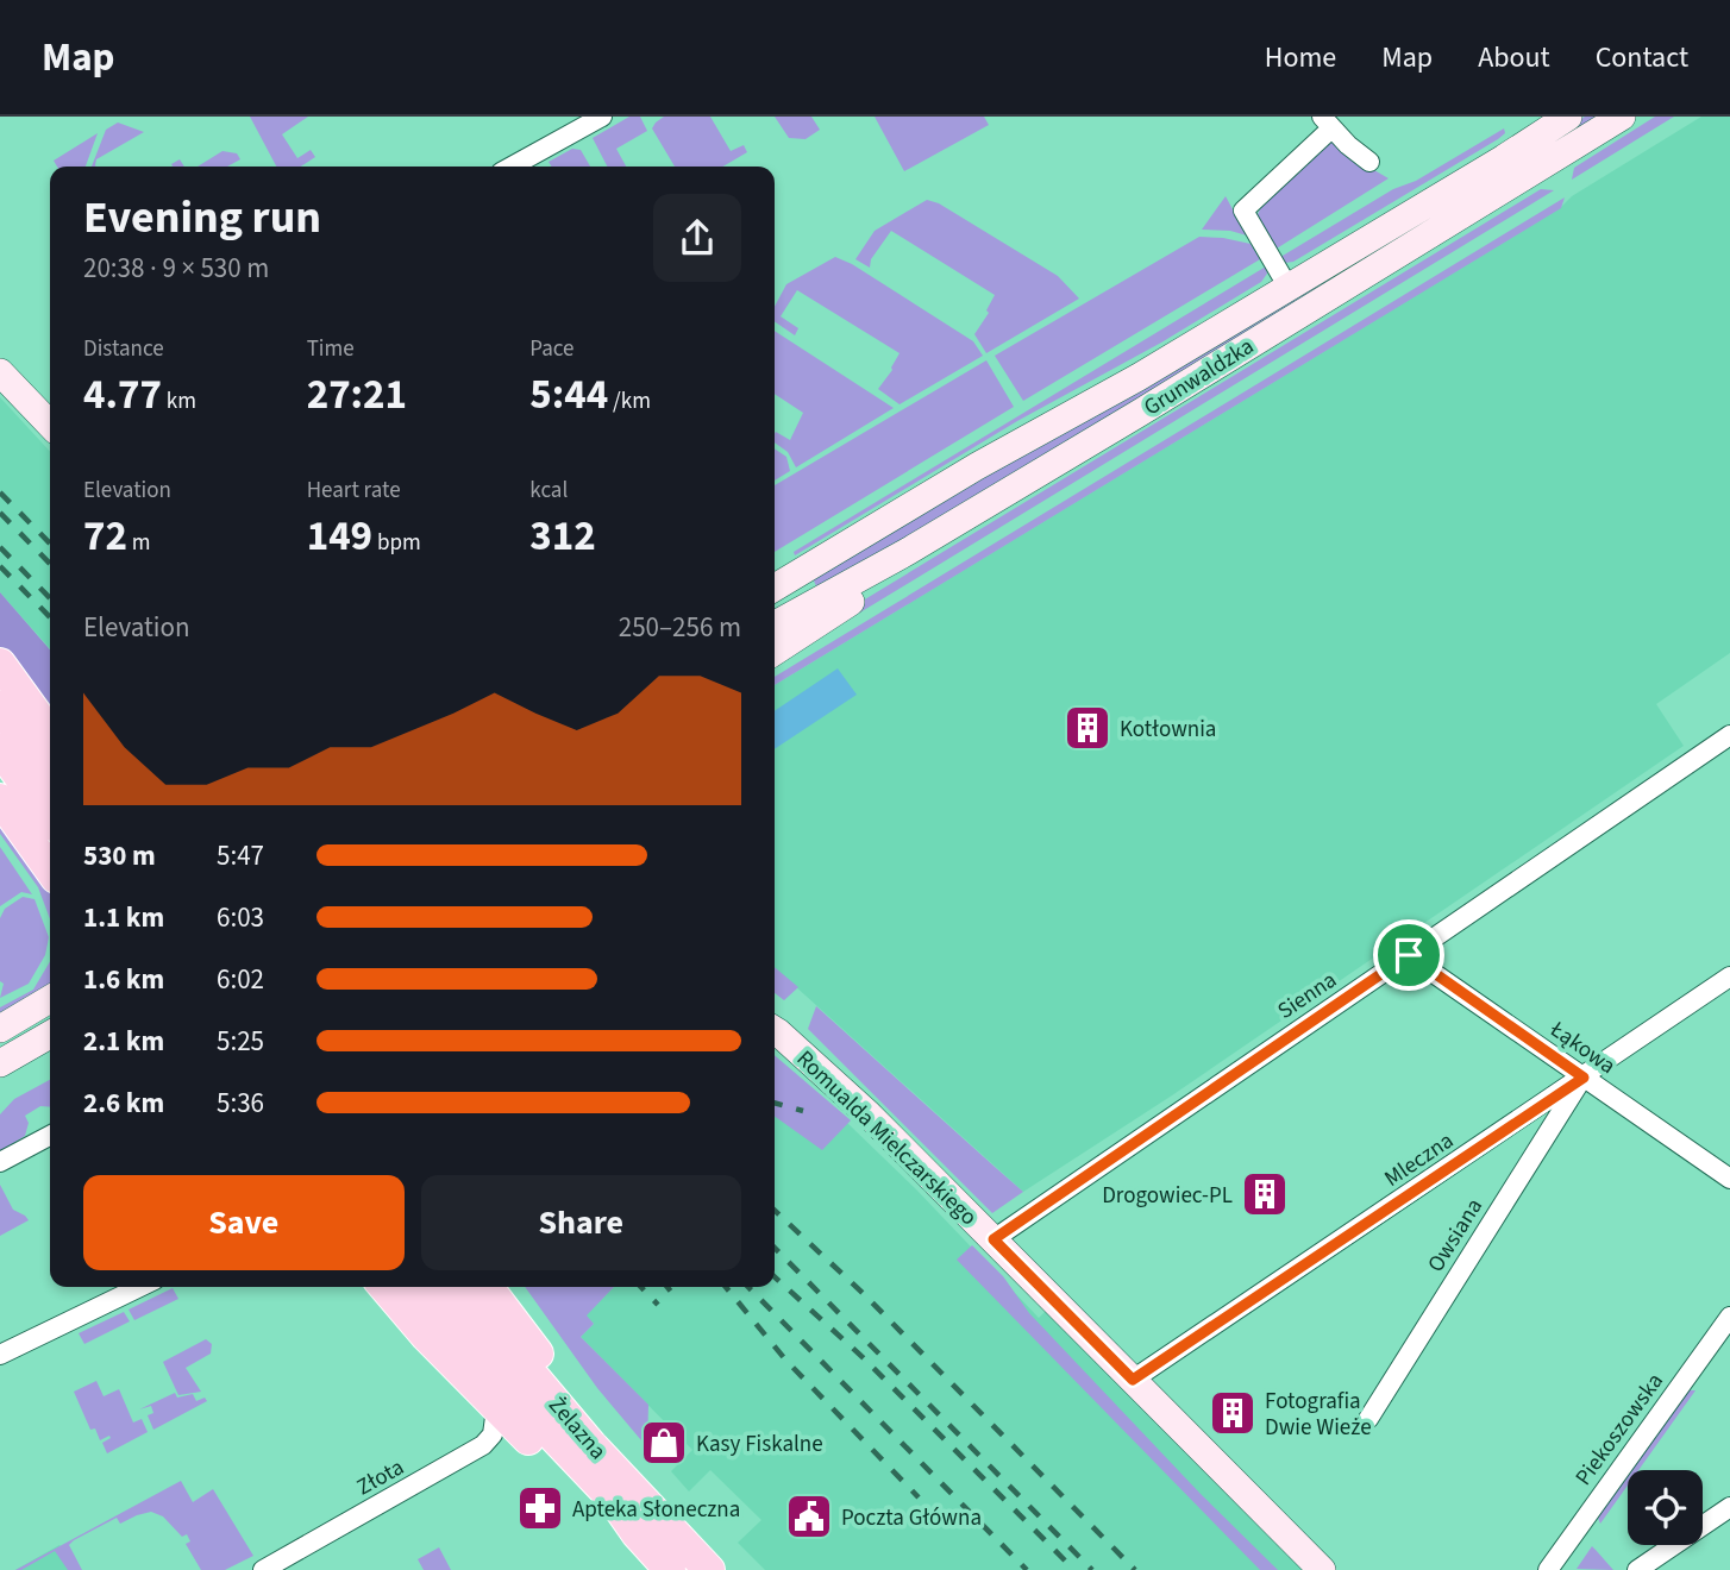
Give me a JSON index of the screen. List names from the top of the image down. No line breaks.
{"streets":{"main road":["Grunwaldzka","Romualda Mielczarskiego","Żelazna"],"street":["Sienna","Łąkowa","Mleczna","Owsiana","Piekoszowska","Złota"]},"crossings":[["Sienna","Łąkowa"],["Sienna","Romualda Mielczarskiego"],["Łąkowa","Mleczna"],["Łąkowa","Owsiana"],["Romualda Mielczarskiego","Mleczna"],["Mleczna","Owsiana"]],"places":{"building":["Kotłownia","Drogowiec-PL","Fotografia Dwie Wieże"],"shop":["Kasy Fiskalne"],"pharmacy":["Apteka Słoneczna"],"public building":["Poczta Główna"]},"page":{"header":"Map","nav":["Home","Map","About","Contact"],"heading":["Evening run","20:38 · 9 × 530 m"],"stats":[["Distance","4.77 km"],["Time","27:21"],["Pace","5:44 /km"],["Elevation","72 m"],["Heart rate","149 bpm"],["kcal","312"]],"chart":["Elevation","250–256 m"],"list":[{"name":"530 m","note":"5:47"},{"name":"1.1 km","note":"6:03"},{"name":"1.6 km","note":"6:02"},{"name":"2.1 km","note":"5:25"},{"name":"2.6 km","note":"5:36"}],"buttons":["Save","Share"]}}
